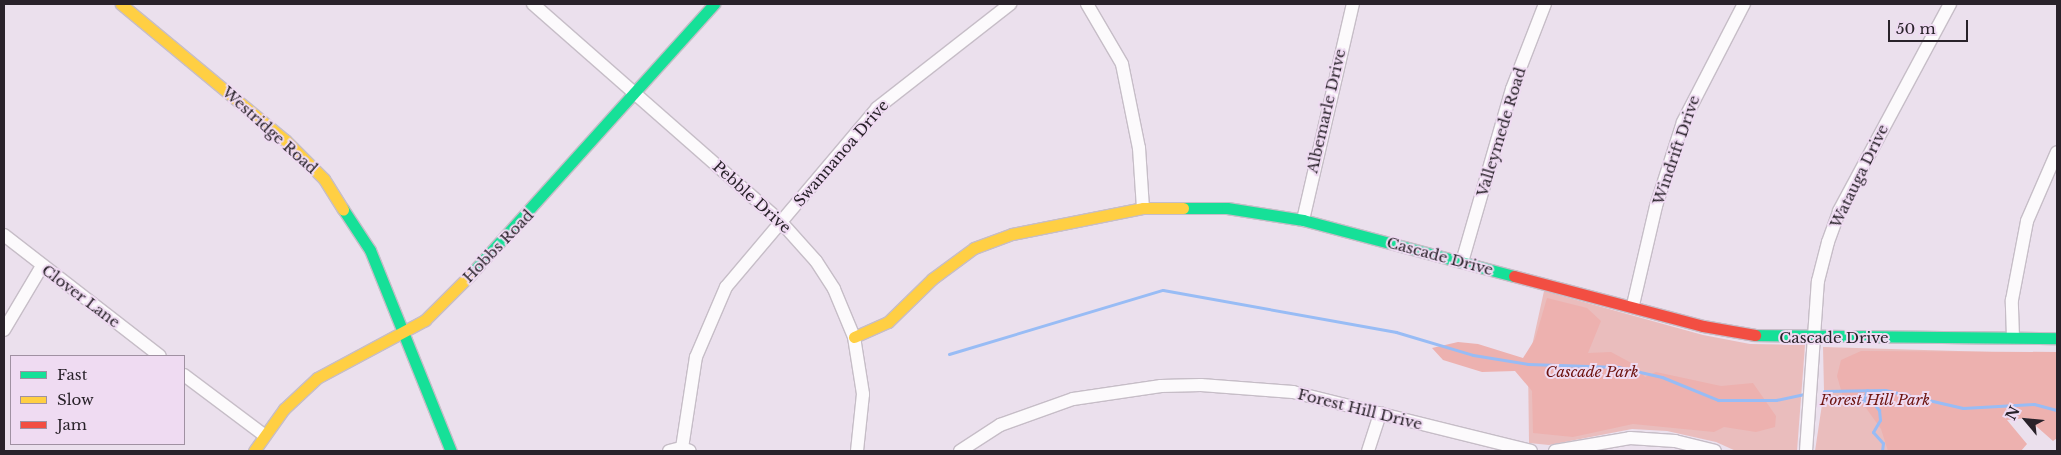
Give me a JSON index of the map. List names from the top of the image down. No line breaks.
{"streets":{"street":["Albemarle Drive","Westridge Road","Valleymede Road","Windrift Drive","Swannanoa Drive","Watauga Drive","Pebble Drive","Hobbs Road","Cascade Drive","Clover Lane","Forest Hill Drive"]},"crossings":[["Albemarle Drive","Cascade Drive"],["Westridge Road","Hobbs Road"],["Valleymede Road","Cascade Drive"],["Windrift Drive","Cascade Drive"],["Swannanoa Drive","Pebble Drive"],["Watauga Drive","Cascade Drive"],["Pebble Drive","Hobbs Road"],["Pebble Drive","Cascade Drive"]],"parks":["Cascade Park","Forest Hill Park"],"legend":["Fast","Slow","Jam"],"scale_bar":"50 m","north":"top left"}
